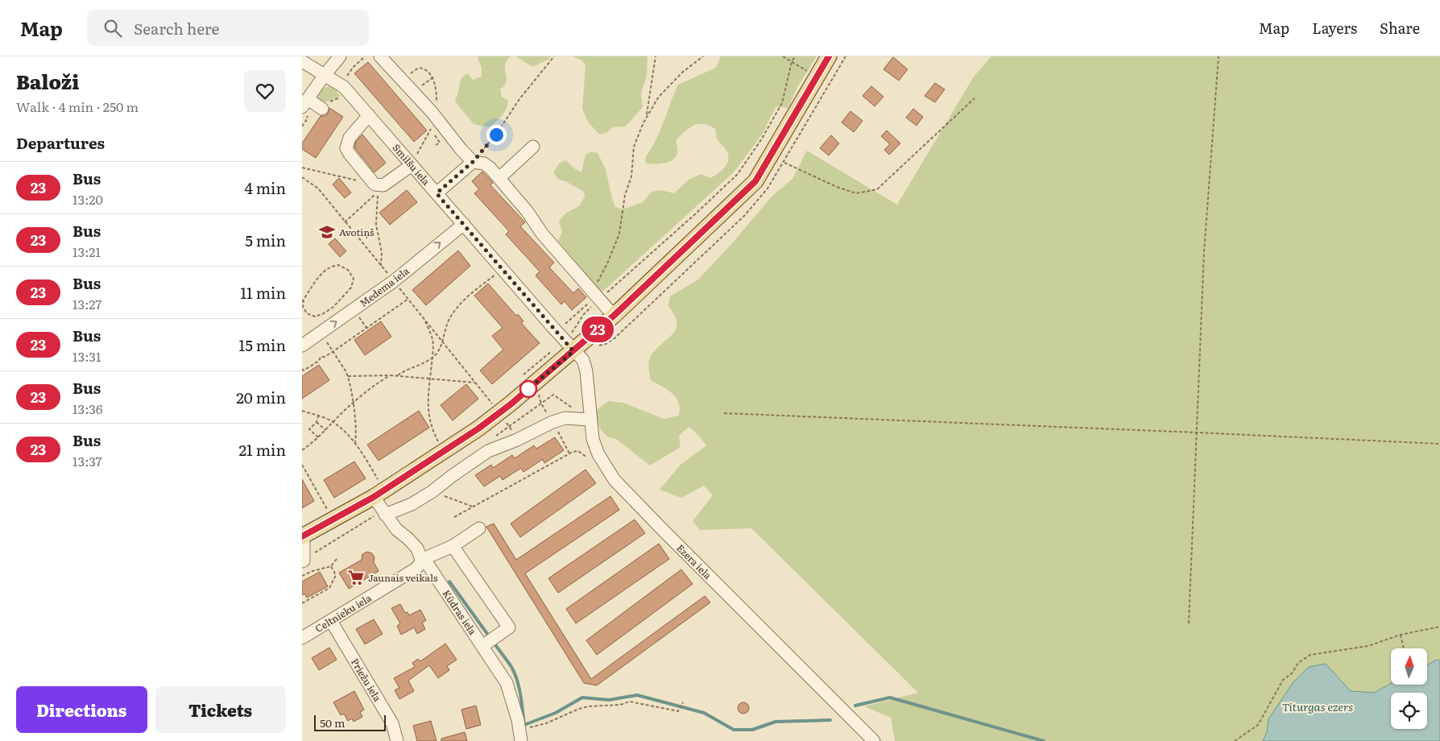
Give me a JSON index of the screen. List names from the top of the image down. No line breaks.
{"streets":{"street":["Smilšu iela","Medema iela","Ezera iela","Kūdras iela","Celtnieku iela","Priežu iela"]},"crossings":[["Smilšu iela","Medema iela"],["Smilšu iela","Ezera iela"],["Kūdras iela","Celtnieku iela"],["Celtnieku iela","Priežu iela"]],"one_way":["Medema iela"],"water":["Titurgas ezers"],"places":{"school or university":["Avotiņš"],"supermarket":["Jaunais veikals"]},"lines":["bus line 23"],"scale_bar":"50 m","north":"top","page":{"header":"Map","search":"Search here","nav":["Map","Layers","Share"],"heading":[["Baloži","Walk · 4 min · 250 m"],"Departures"],"on_map":"23","list":[{"mark":"23","name":"Bus","note":"13:20","value":"4 min"},{"mark":"23","name":"Bus","note":"13:21","value":"5 min"},{"mark":"23","name":"Bus","note":"13:27","value":"11 min"},{"mark":"23","name":"Bus","note":"13:31","value":"15 min"},{"mark":"23","name":"Bus","note":"13:36","value":"20 min"},{"mark":"23","name":"Bus","note":"13:37","value":"21 min"}],"buttons":["Directions","Tickets"],"scale":"50 m"}}
